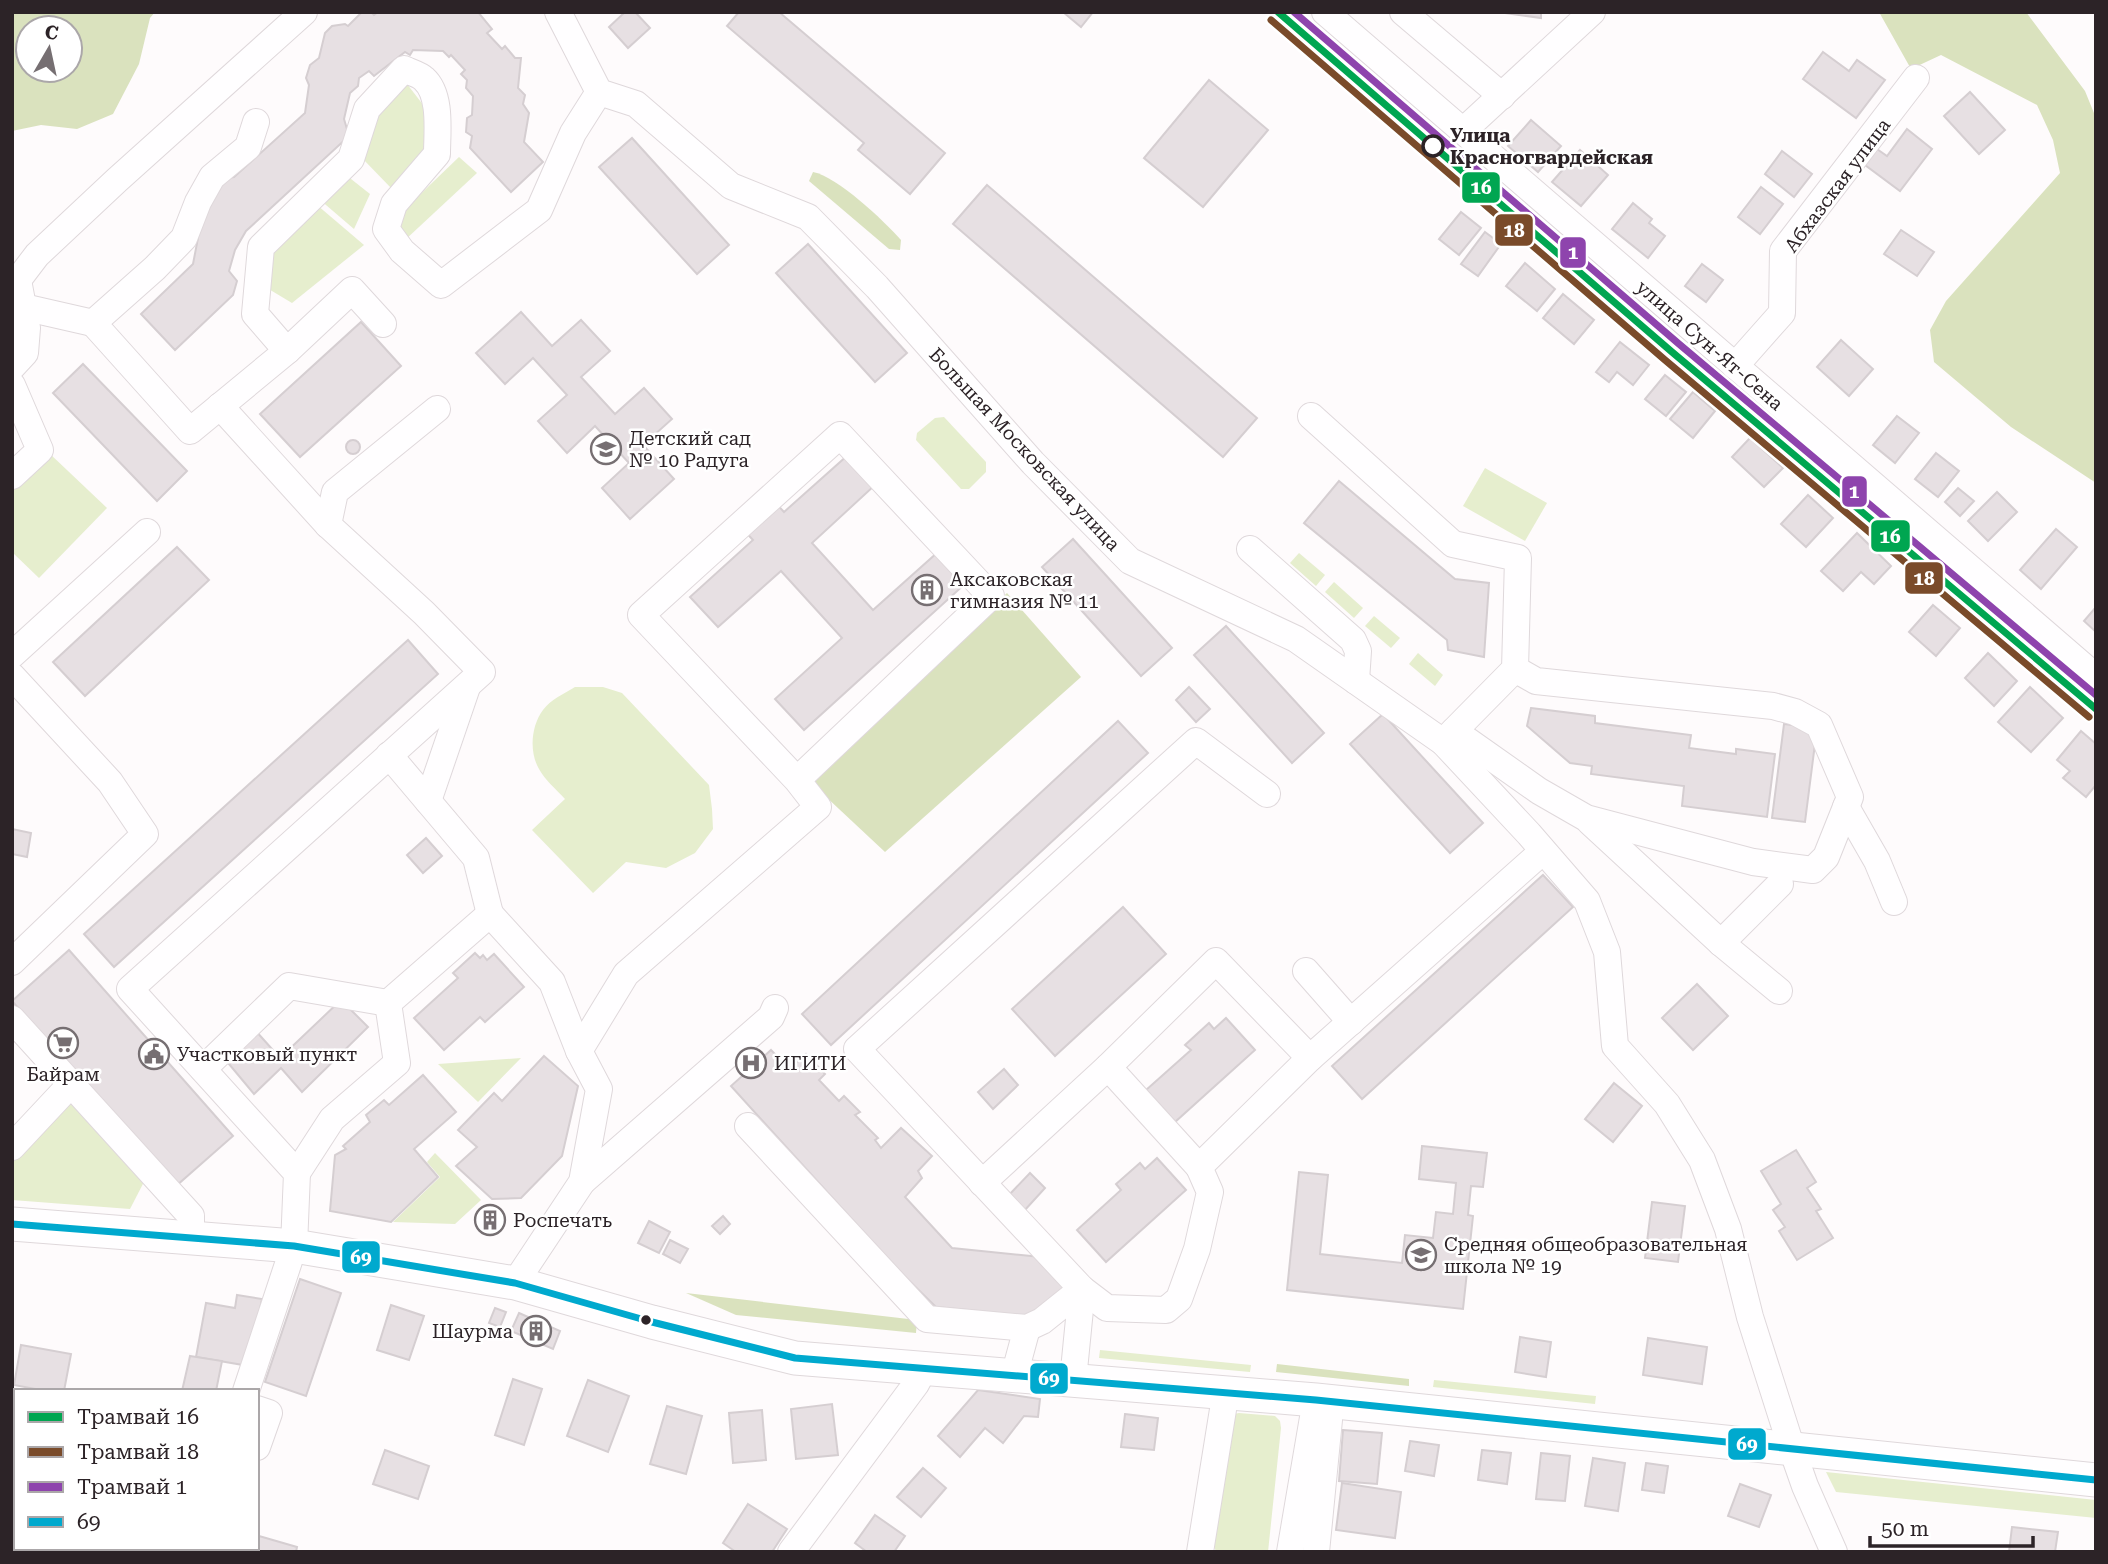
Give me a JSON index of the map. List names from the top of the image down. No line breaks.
{"streets":{"street":["Абхазская улица","улица Сун-Ят-Сена","Большая Московская улица"]},"crossings":[["Абхазская улица","улица Сун-Ят-Сена"]],"places":{"other":["Улица Красногвардейская"],"school or university":["Детский сад № 10 Радуга","Средняя общеобразовательная школа № 19"],"building":["Аксаковская гимназия № 11","Роспечать","Шаурма"],"supermarket":["Байрам"],"public building":["Участковый пункт"],"hospital":["ИГИТИ"]},"lines":["tram line 16","tram line 1","tram line 18","transit line 69"],"legend":["Трамвай 16","Трамвай 18","Трамвай 1","69"],"scale_bar":"50 m","north":"top"}
